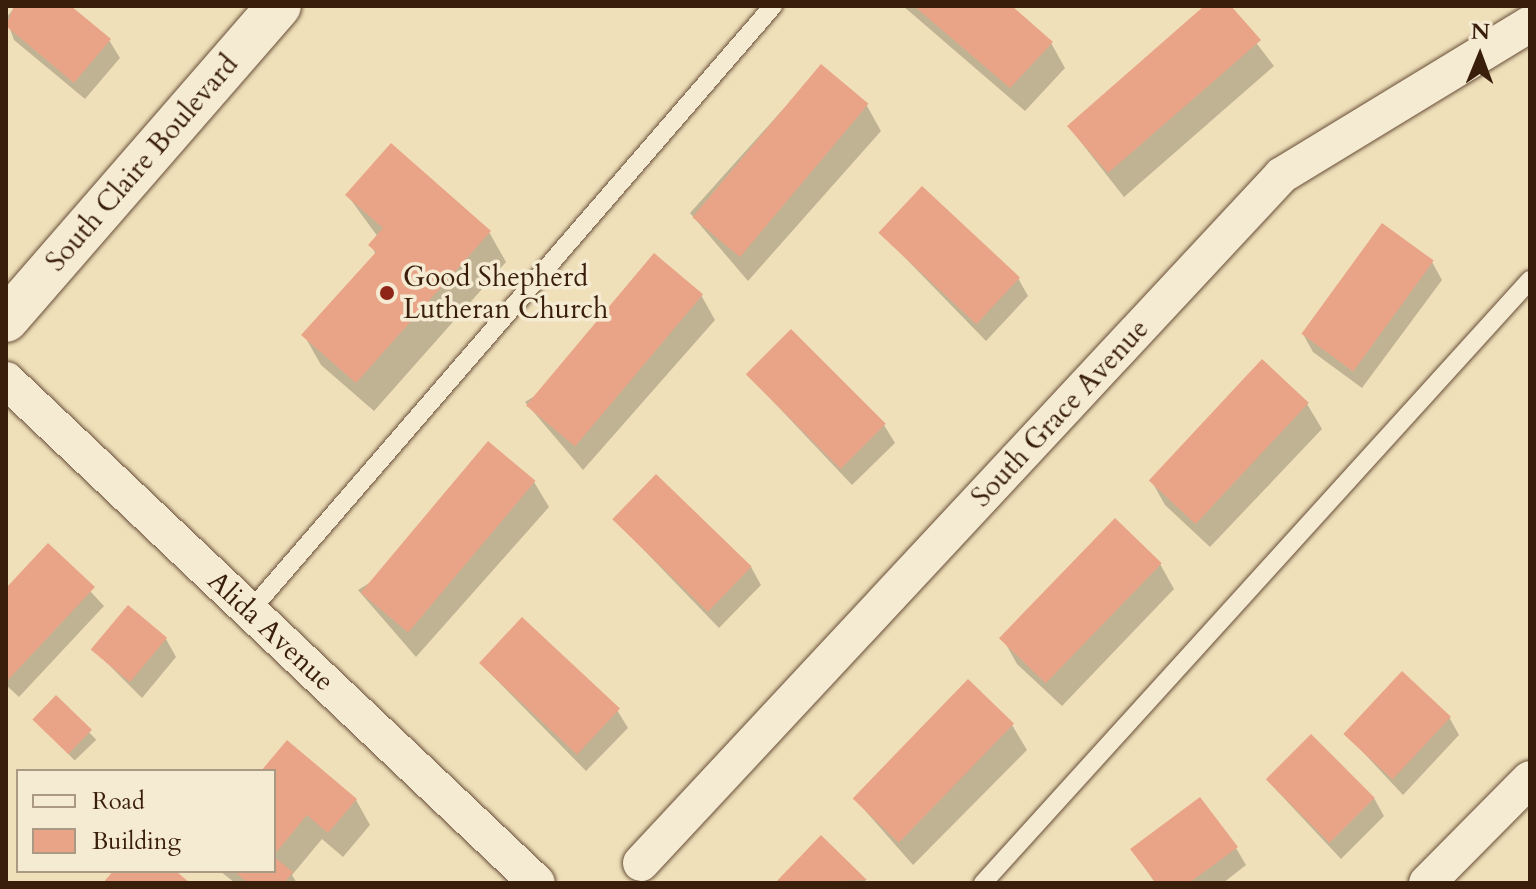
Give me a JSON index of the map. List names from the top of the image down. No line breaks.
{"streets":{"street":["South Claire Boulevard","South Grace Avenue","Alida Avenue"]},"places":["Good Shepherd Lutheran Church"],"legend":["Road","Building"],"north":"top"}
